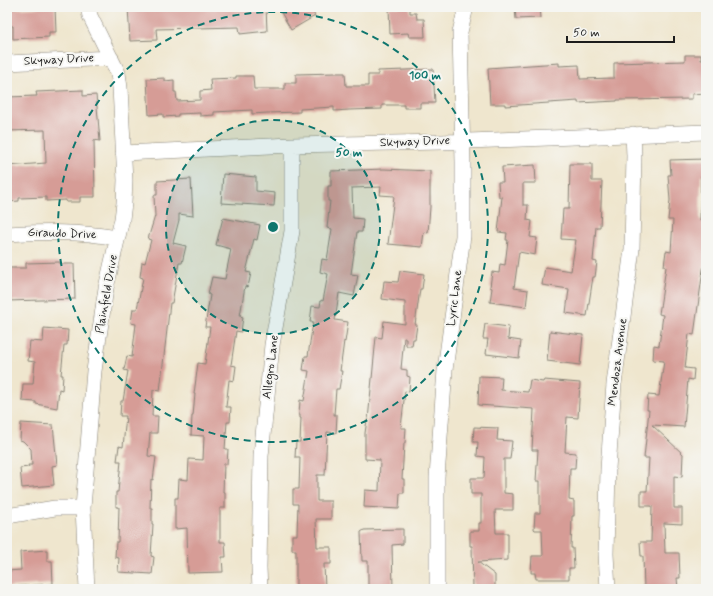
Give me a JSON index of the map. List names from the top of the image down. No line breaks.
{"streets":{"street":["Skyway Drive","Giraudo Drive","Plainfield Drive","Lyric Lane","Mendoza Avenue","Allegro Lane"]},"crossings":[["Skyway Drive","Plainfield Drive"],["Skyway Drive","Lyric Lane"],["Skyway Drive","Mendoza Avenue"],["Skyway Drive","Allegro Lane"],["Giraudo Drive","Plainfield Drive"]],"scale_bar":"50 m","rings":["100 m","50 m"]}
